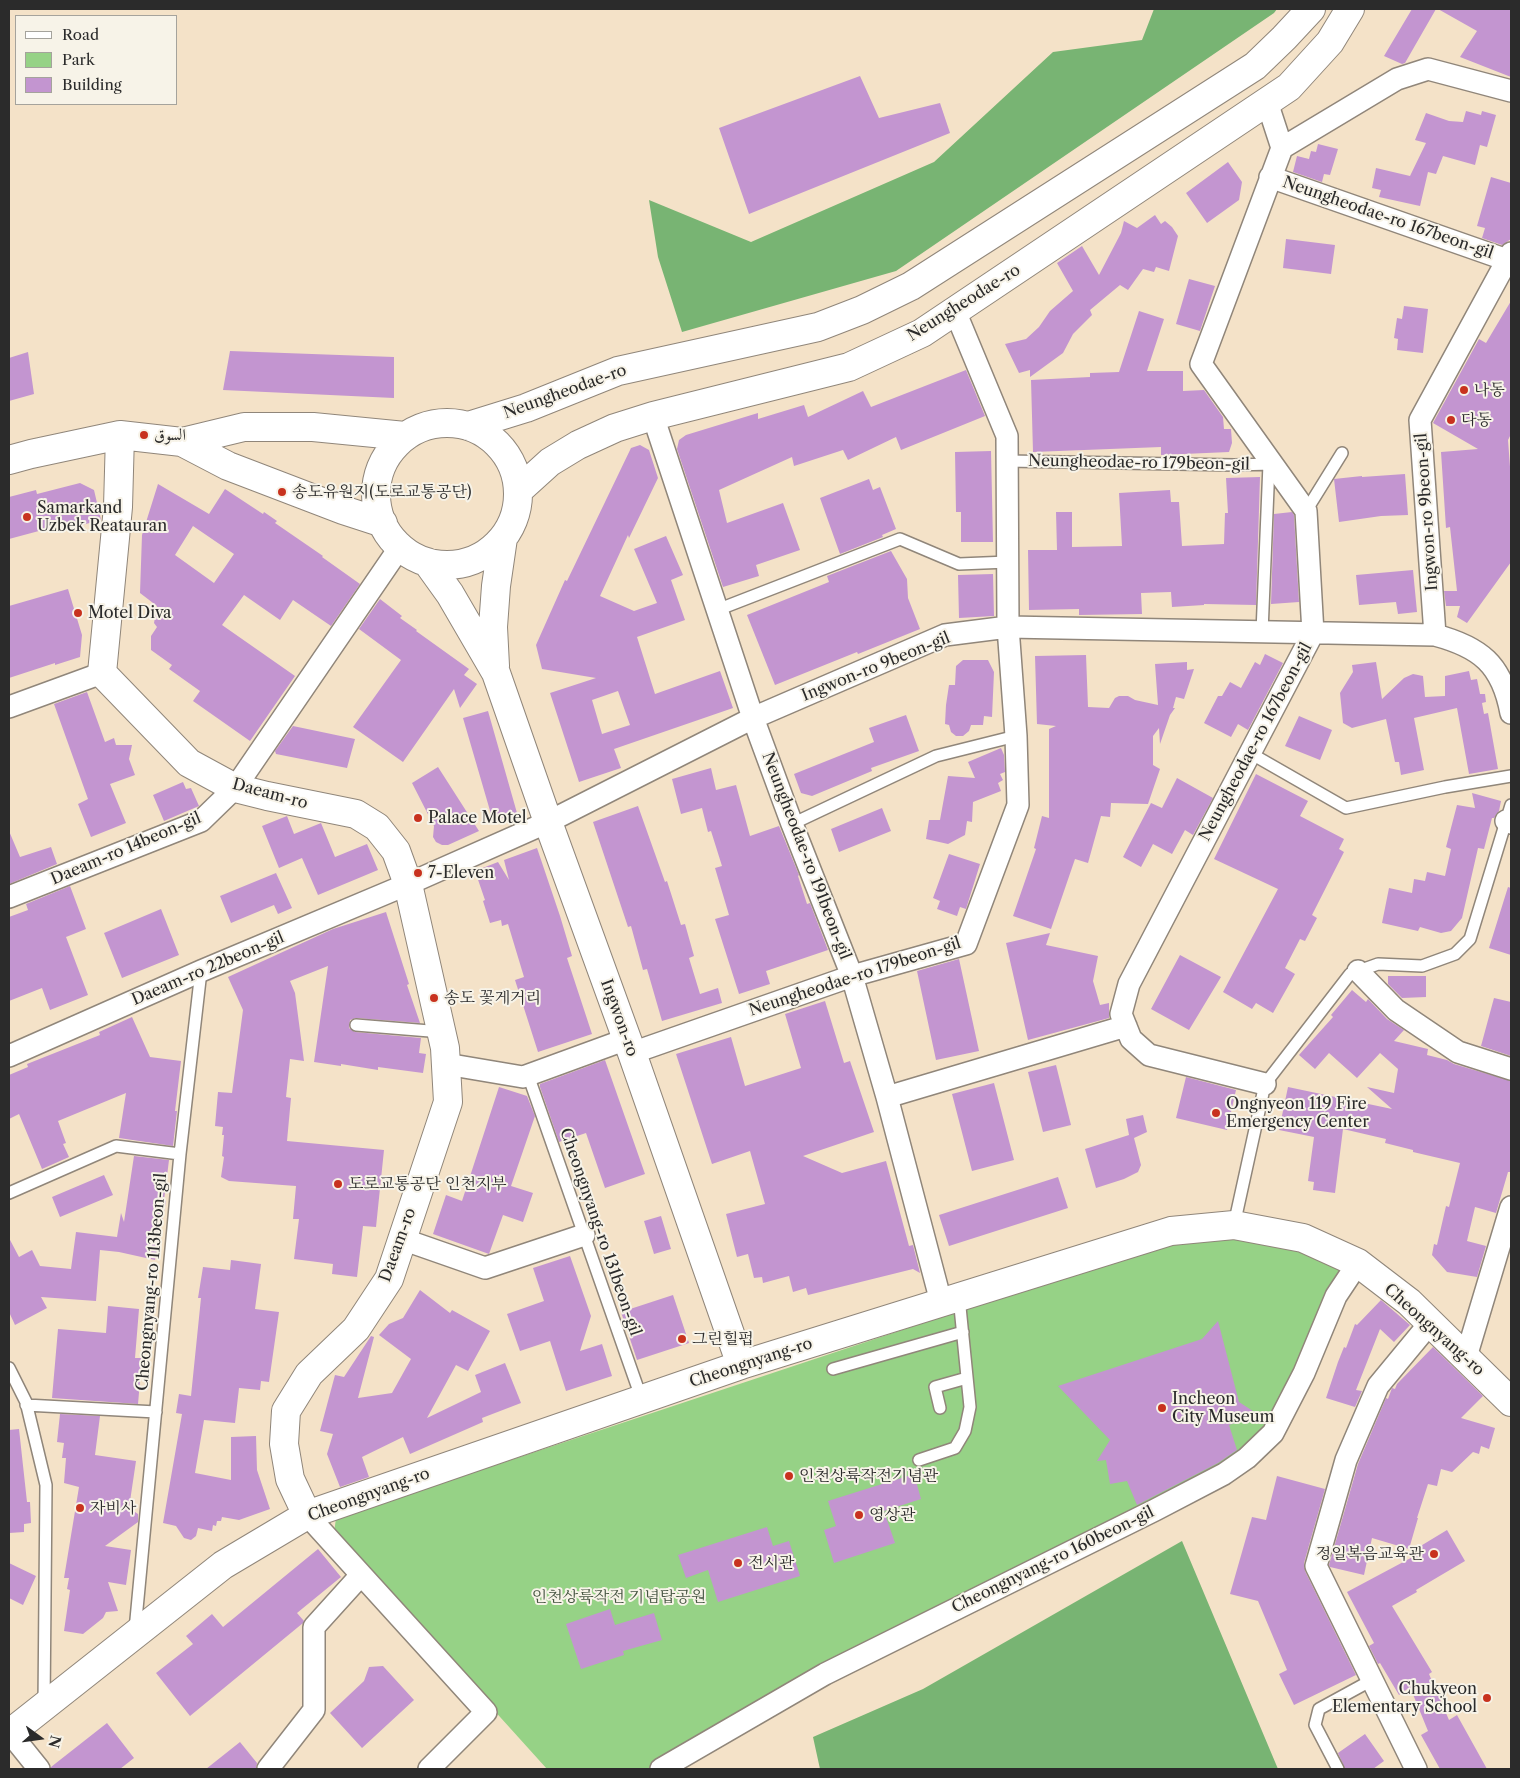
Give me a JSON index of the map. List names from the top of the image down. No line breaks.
{"streets":{"street":["Neungheodae-ro 167beon-gil","Neungheodae-ro","Neungheodae-ro 179beon-gil","Ingwon-ro 9beon-gil","Daeam-ro","Daeam-ro 14beon-gil","Neungheodae-ro 191beon-gil","Daeam-ro 22beon-gil","Ingwon-ro","Cheongnyang-ro","Cheongnyang-ro 160beon-gil"],"lane":["Cheongnyang-ro 131beon-gil","Cheongnyang-ro 113beon-gil"]},"crossings":[["Neungheodae-ro 167beon-gil","Neungheodae-ro 179beon-gil"],["Neungheodae-ro 167beon-gil","Ingwon-ro 9beon-gil"],["Neungheodae-ro","Neungheodae-ro 179beon-gil"],["Neungheodae-ro","Daeam-ro 14beon-gil"],["Neungheodae-ro","Neungheodae-ro 191beon-gil"],["Neungheodae-ro 179beon-gil","Ingwon-ro 9beon-gil"],["Neungheodae-ro 179beon-gil","Neungheodae-ro 191beon-gil"],["Neungheodae-ro 179beon-gil","Ingwon-ro"],["Neungheodae-ro 179beon-gil","Cheongnyang-ro 131beon-gil"],["Ingwon-ro 9beon-gil","Neungheodae-ro 191beon-gil"],["Ingwon-ro 9beon-gil","Daeam-ro 22beon-gil"],["Ingwon-ro 9beon-gil","Ingwon-ro"],["Daeam-ro","Daeam-ro 14beon-gil"],["Daeam-ro","Daeam-ro 22beon-gil"],["Daeam-ro","Cheongnyang-ro"],["Neungheodae-ro 191beon-gil","Cheongnyang-ro"],["Daeam-ro 22beon-gil","Ingwon-ro"],["Daeam-ro 22beon-gil","Cheongnyang-ro 113beon-gil"],["Ingwon-ro","Cheongnyang-ro"],["Cheongnyang-ro 131beon-gil","Cheongnyang-ro"],["Cheongnyang-ro 113beon-gil","Cheongnyang-ro"],["Cheongnyang-ro","Cheongnyang-ro 160beon-gil"]],"parks":["인천상륙작전 기념탑공원"],"places":["나동","다동","السوق","송도유원지(도로교통공단)","Samarkand Uzbek Reatauran","Motel Diva","Palace Motel","7-Eleven","송도 꽃게거리","Ongnyeon 119 Fire Emergency Center","도로교통공단 인천지부","그린힐펍","Incheon City Museum","인천상륙작전기념관","자비사","영상관","정일복음교육관","전시관","Chukyeon Elementary School"],"legend":["Road","Park","Building"],"north":"right"}
